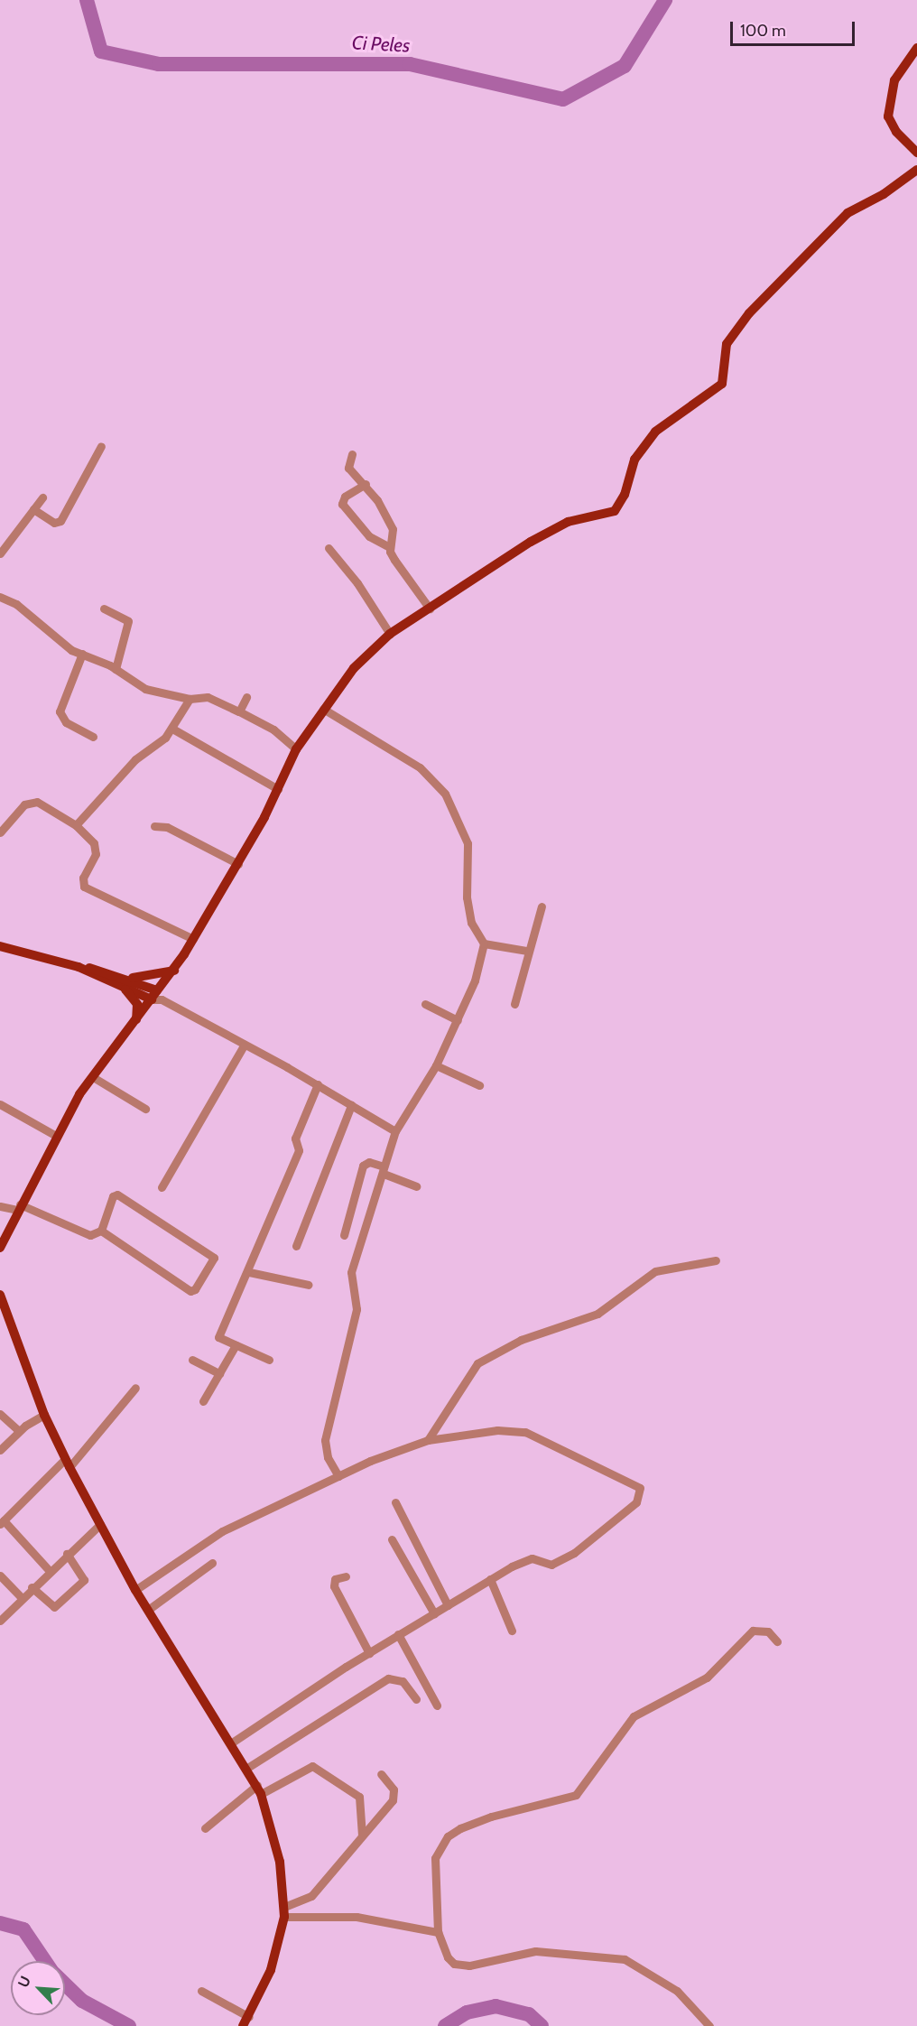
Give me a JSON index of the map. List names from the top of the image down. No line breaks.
{"water":["Ci Peles"],"scale_bar":"100 m","north":"top left"}
